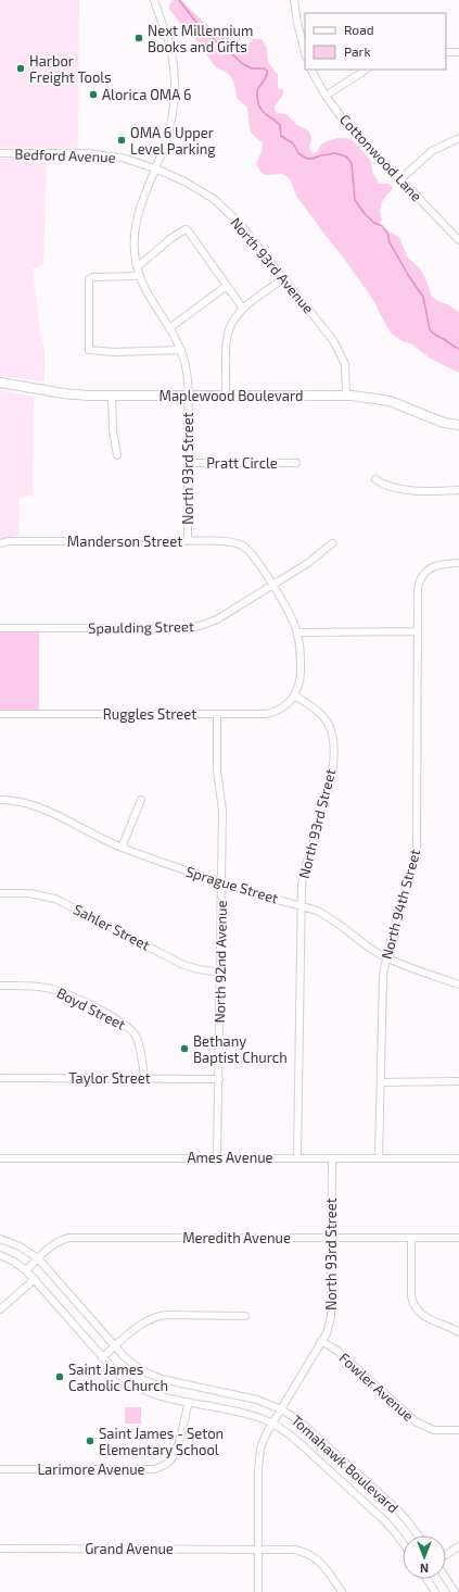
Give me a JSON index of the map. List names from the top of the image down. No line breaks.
{"streets":{"street":["Bedford Avenue","Cottonwood Lane","North 93rd Avenue","Maplewood Boulevard","Pratt Circle","North 93rd Street","Manderson Street","Spaulding Street","Ruggles Street","Sprague Street","North 94th Street","Sahler Street","North 92nd Avenue","Boyd Street","Taylor Street","Ames Avenue","Meredith Avenue","Fowler Avenue","Tomahawk Boulevard","Larimore Avenue","Grand Avenue"]},"crossings":[["Bedford Avenue","North 93rd Avenue"],["Bedford Avenue","North 93rd Street"],["North 93rd Avenue","Maplewood Boulevard"],["North 93rd Avenue","North 93rd Street"],["Maplewood Boulevard","North 93rd Street"],["Pratt Circle","North 93rd Street"],["North 93rd Street","Manderson Street"],["North 93rd Street","Ruggles Street"],["North 93rd Street","Sprague Street"],["North 93rd Street","Ames Avenue"],["North 93rd Street","Meredith Avenue"],["North 93rd Street","Fowler Avenue"],["North 93rd Street","Tomahawk Boulevard"],["North 93rd Street","Grand Avenue"],["Manderson Street","Spaulding Street"],["Ruggles Street","North 92nd Avenue"],["Sprague Street","North 94th Street"],["Sprague Street","North 92nd Avenue"],["North 94th Street","Ames Avenue"],["Sahler Street","North 92nd Avenue"],["North 92nd Avenue","Taylor Street"],["North 92nd Avenue","Ames Avenue"],["Boyd Street","Taylor Street"],["Meredith Avenue","Tomahawk Boulevard"],["Tomahawk Boulevard","Larimore Avenue"]],"places":["Next Millennium Books and Gifts","Harbor Freight Tools","Alorica OMA 6","OMA 6 Upper Level Parking","Bethany Baptist Church","Saint James Catholic Church","Saint James - Seton Elementary School"],"legend":["Road","Park"],"north":"bottom"}
